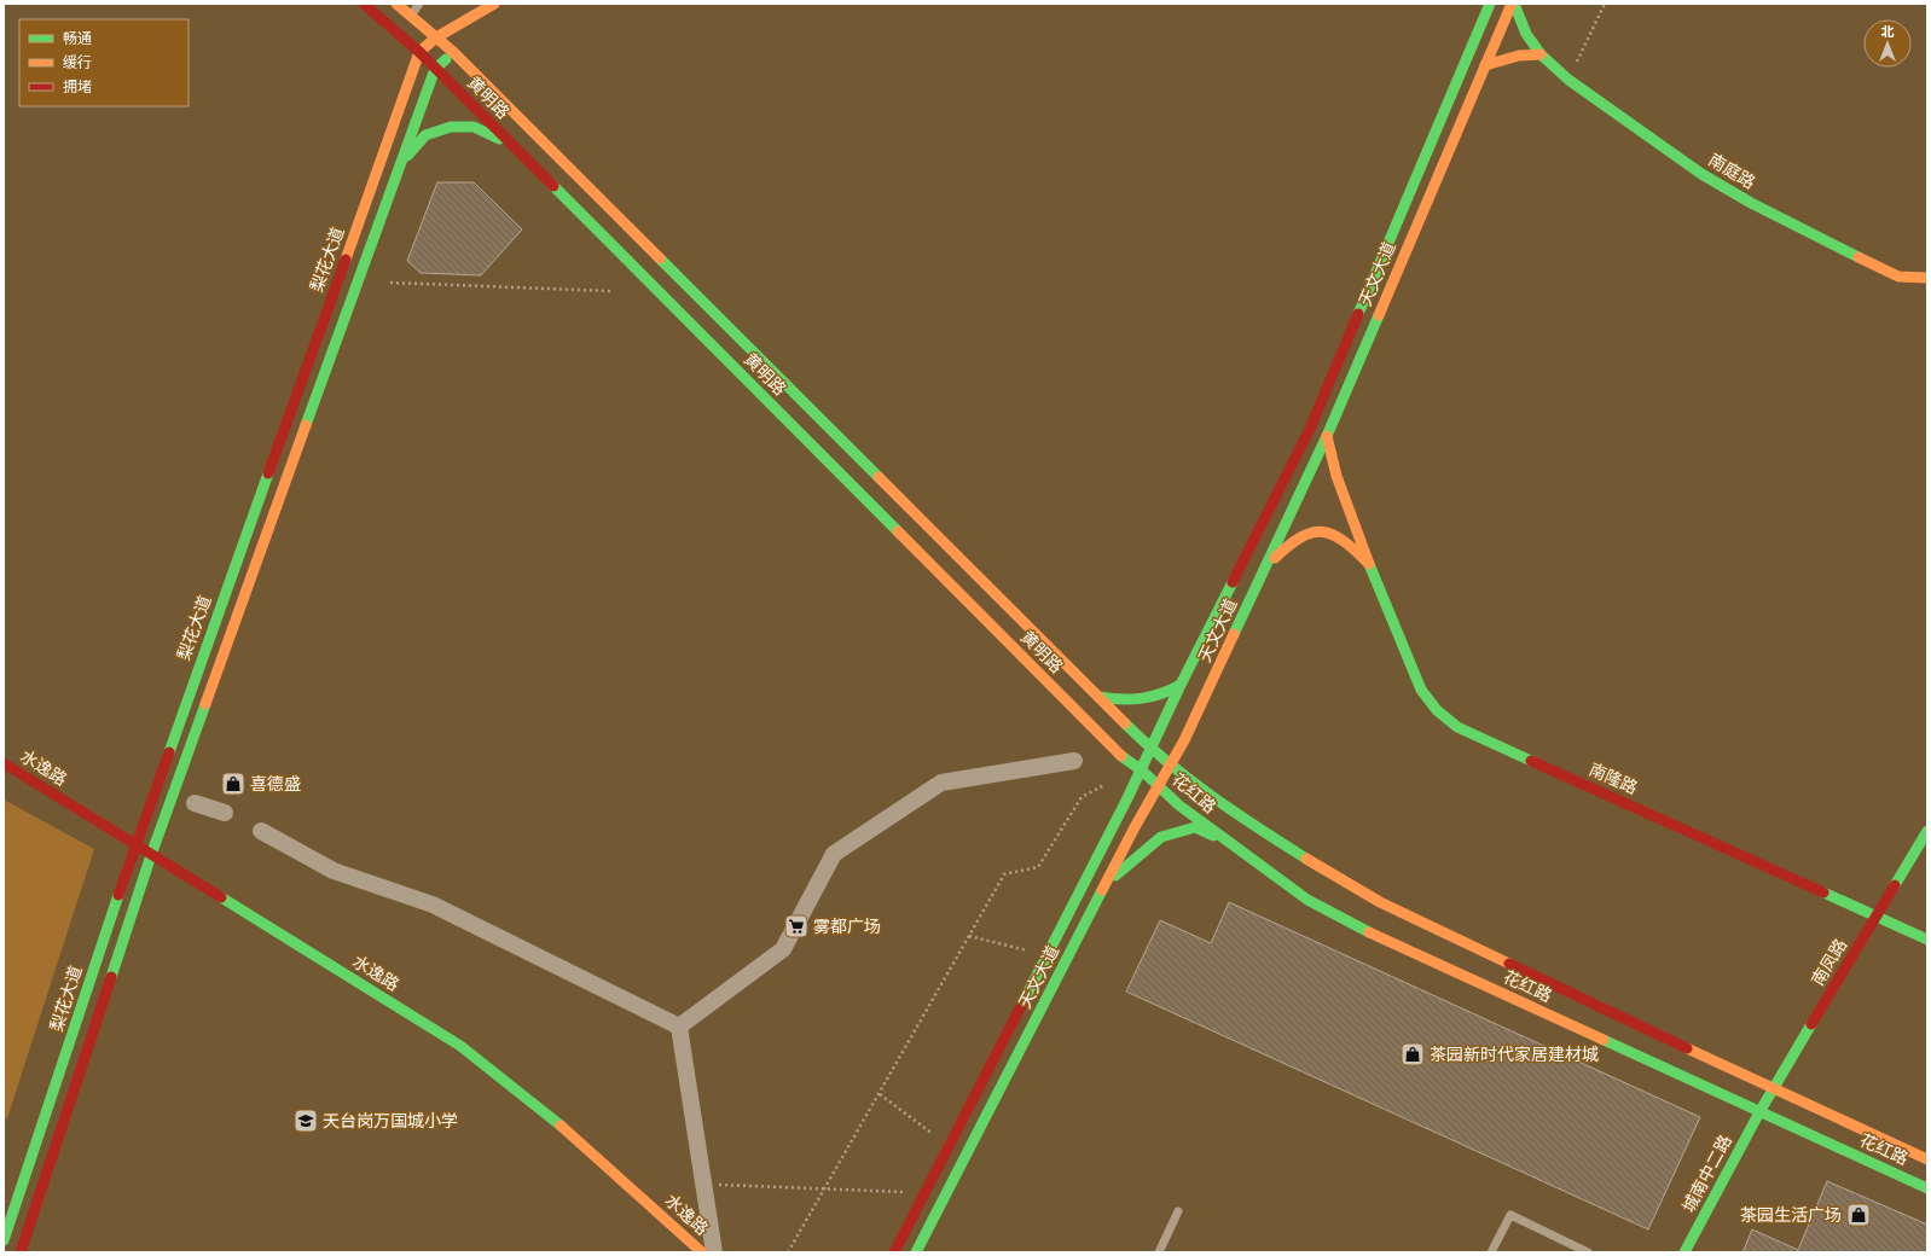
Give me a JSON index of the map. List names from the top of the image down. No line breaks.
{"streets":{"main road":["黄明路","南庭路","梨花大道","天文大道","水逸路","南隆路","花红路","南凤路","城南中二路"]},"crossings":[["黄明路","梨花大道"],["黄明路","天文大道"],["黄明路","花红路"],["南庭路","天文大道"],["梨花大道","水逸路"],["天文大道","南隆路"],["天文大道","花红路"],["南隆路","南凤路"],["花红路","南凤路"],["花红路","城南中二路"],["南凤路","城南中二路"]],"places":{"shop":["喜德盛","茶园新时代家居建材城","茶园生活广场"],"supermarket":["雾都广场"],"school or university":["天台岗万国城小学"]},"legend":["畅通","缓行","拥堵"],"north":"top"}
